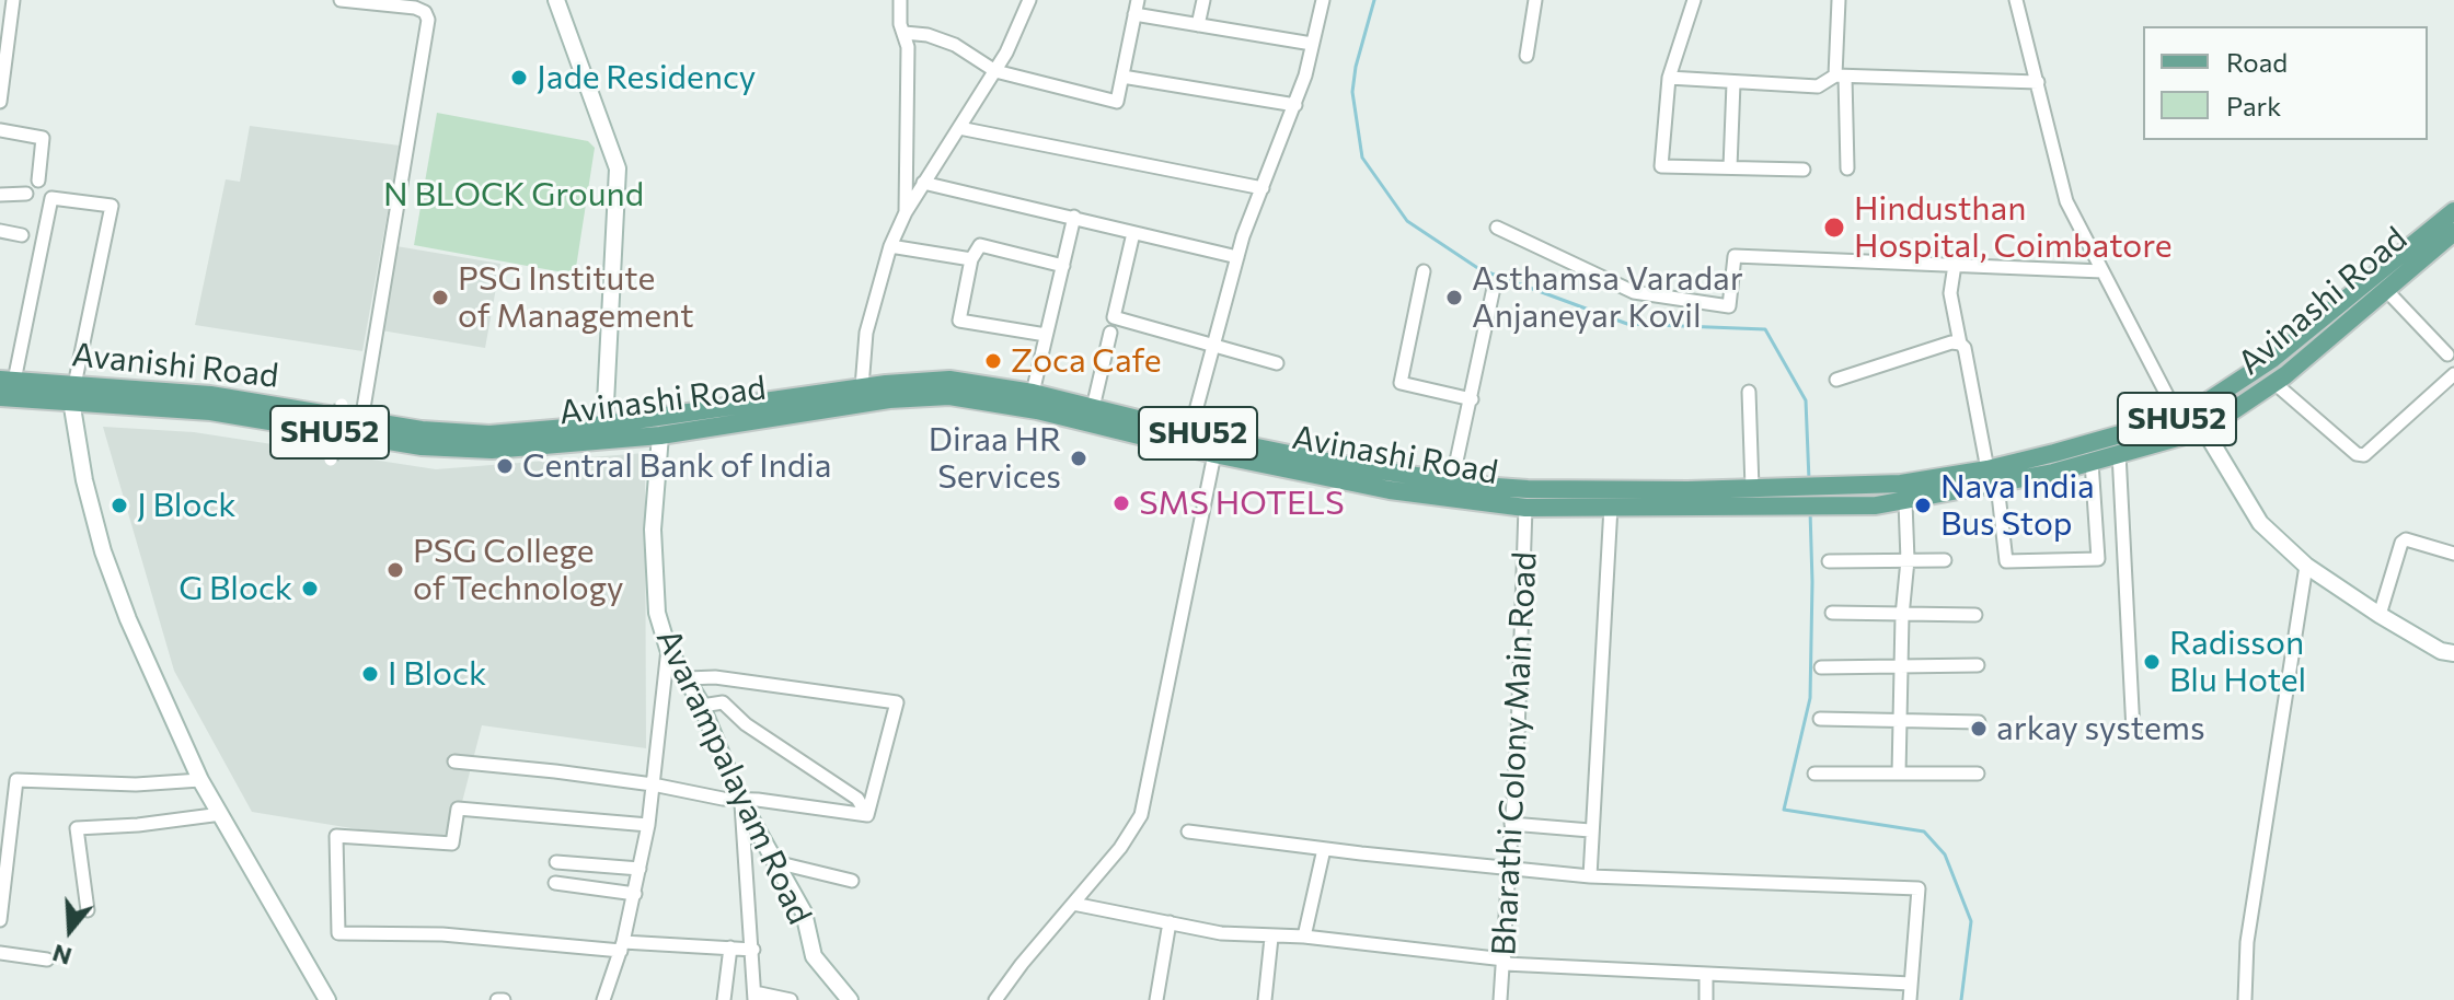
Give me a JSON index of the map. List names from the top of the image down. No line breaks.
{"streets":{"main road":["Avinashi Road","Avanishi Road","SHU52"],"street":["Bharathi Colony Main Road","Avarampalayam Road"]},"crossings":[["Avinashi Road","Avanishi Road"],["Avinashi Road","Bharathi Colony Main Road"],["Avinashi Road","Avarampalayam Road"]],"parks":["N BLOCK Ground"],"places":["Jade Residency","Hindusthan Hospital, Coimbatore","PSG Institute of Management","Asthamsa Varadar Anjaneyar Kovil","Zoca Cafe","Diraa HR Services","Central Bank of India","SMS HOTELS","J Block","Nava India Bus Stop","PSG College of Technology","G Block","Radisson Blu Hotel","I Block","arkay systems"],"legend":["Road","Park"],"north":"bottom"}
